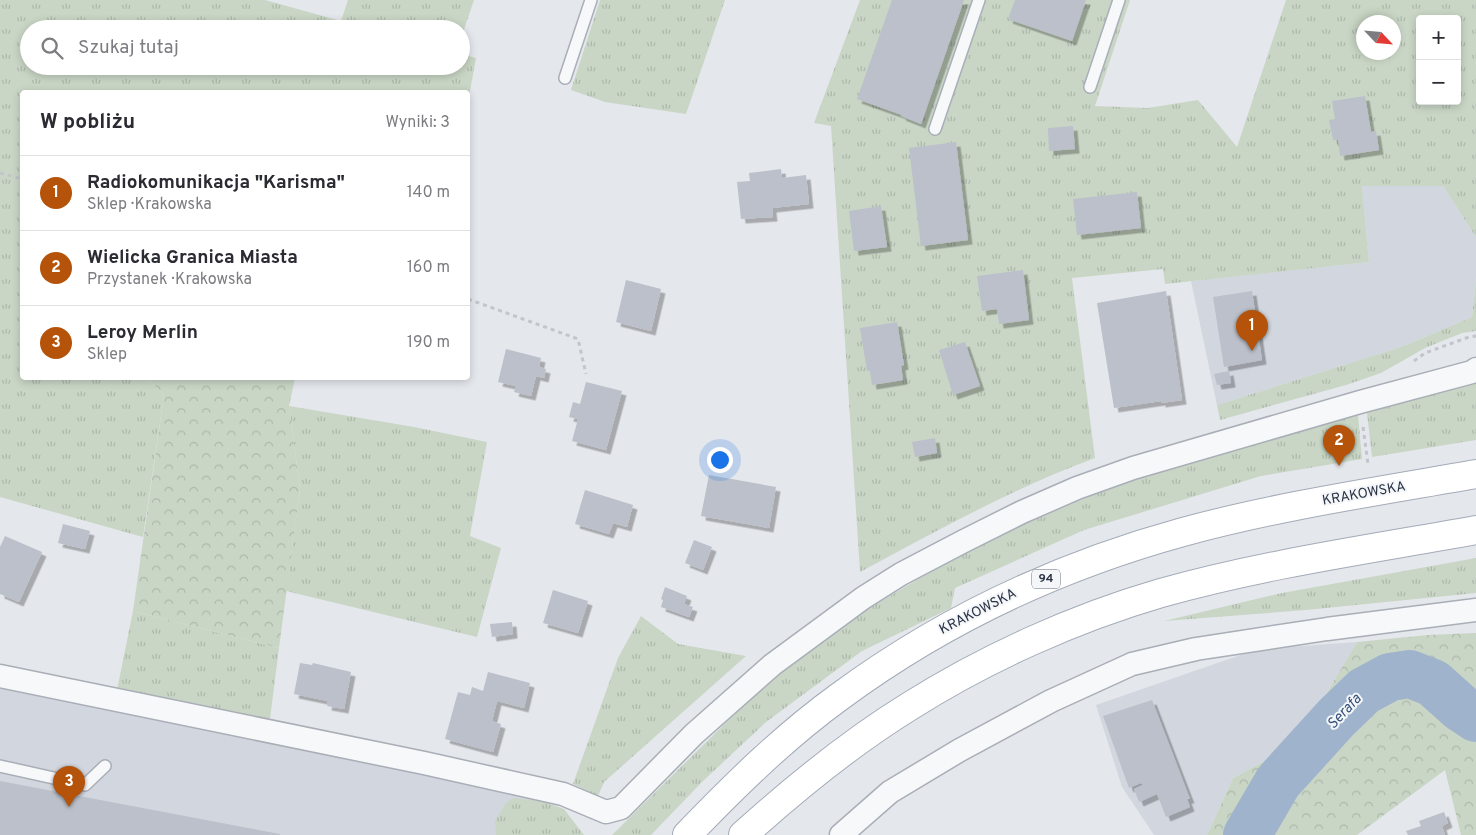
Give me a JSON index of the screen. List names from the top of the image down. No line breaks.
{"streets":{"main road":["KRAKOWSKA","94"]},"water":["Serafa"],"north":"bottom right","page":{"map_buttons":["+","−"],"search":"Szukaj tutaj","heading":["W pobliżu","Wyniki: 3"],"list":[{"mark":"1","name":"Radiokomunikacja \"Karisma\"","note":"Sklep · Krakowska","value":"140 m"},{"mark":"2","name":"Wielicka Granica Miasta","note":"Przystanek · Krakowska","value":"160 m"},{"mark":"3","name":"Leroy Merlin","note":"Sklep","value":"190 m"}],"pins":["1","2","3"]}}
